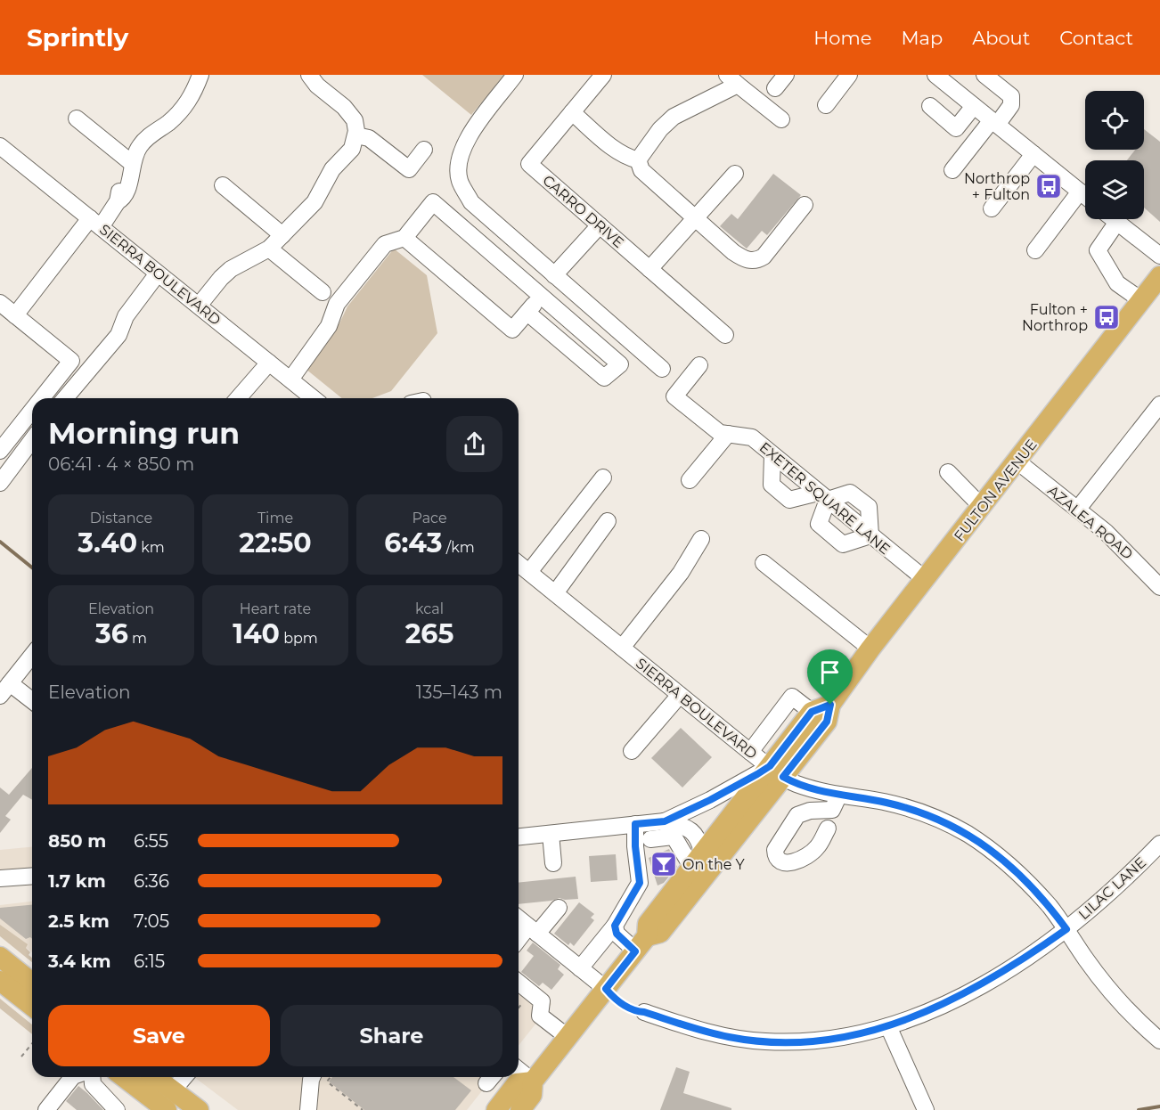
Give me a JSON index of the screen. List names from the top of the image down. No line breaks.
{"streets":{"main road":["FULTON AVENUE"],"street":["CARRO DRIVE","SIERRA BOULEVARD","EXETER SQUARE LANE","AZALEA ROAD","LILAC LANE"]},"crossings":[["SIERRA BOULEVARD","FULTON AVENUE"],["SIERRA BOULEVARD","LILAC LANE"],["FULTON AVENUE","EXETER SQUARE LANE"],["FULTON AVENUE","AZALEA ROAD"]],"places":{"bus stop":["Northrop + Fulton","Fulton + Northrop"],"bar":["On the Y"]},"page":{"header":"Sprintly","nav":["Home","Map","About","Contact"],"heading":["Morning run","06:41 · 4 × 850 m"],"stats":[["Distance","3.40 km"],["Time","22:50"],["Pace","6:43 /km"],["Elevation","36 m"],["Heart rate","140 bpm"],["kcal","265"]],"chart":["Elevation","135–143 m"],"list":[{"name":"850 m","note":"6:55"},{"name":"1.7 km","note":"6:36"},{"name":"2.5 km","note":"7:05"},{"name":"3.4 km","note":"6:15"}],"buttons":["Save","Share"]}}
